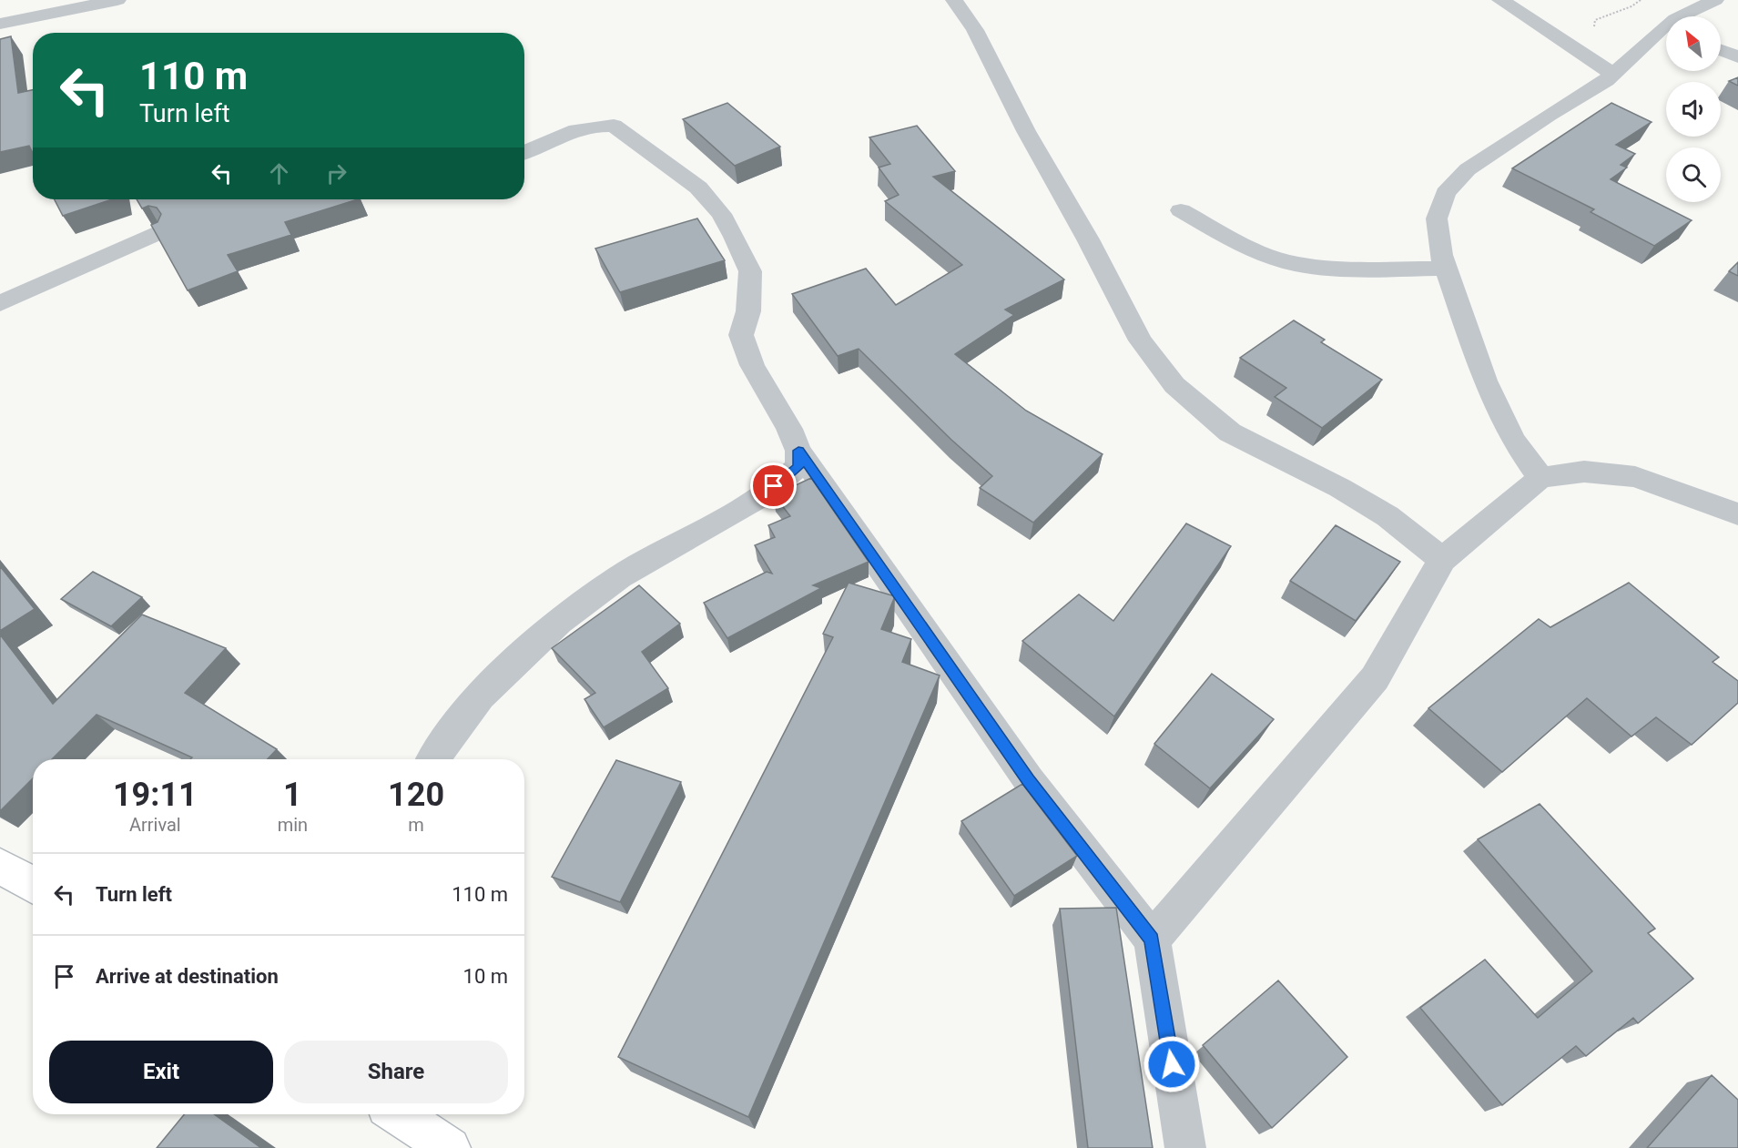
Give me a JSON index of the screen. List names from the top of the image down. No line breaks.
{"north":"top left","page":{"turn":["110 m","Turn left"],"eta":["19:11","Arrival","1","min","120","m"],"list":[{"name":"Turn left","value":"110 m"},{"name":"Arrive at destination","value":"10 m"}],"buttons":["Exit","Share"]}}
